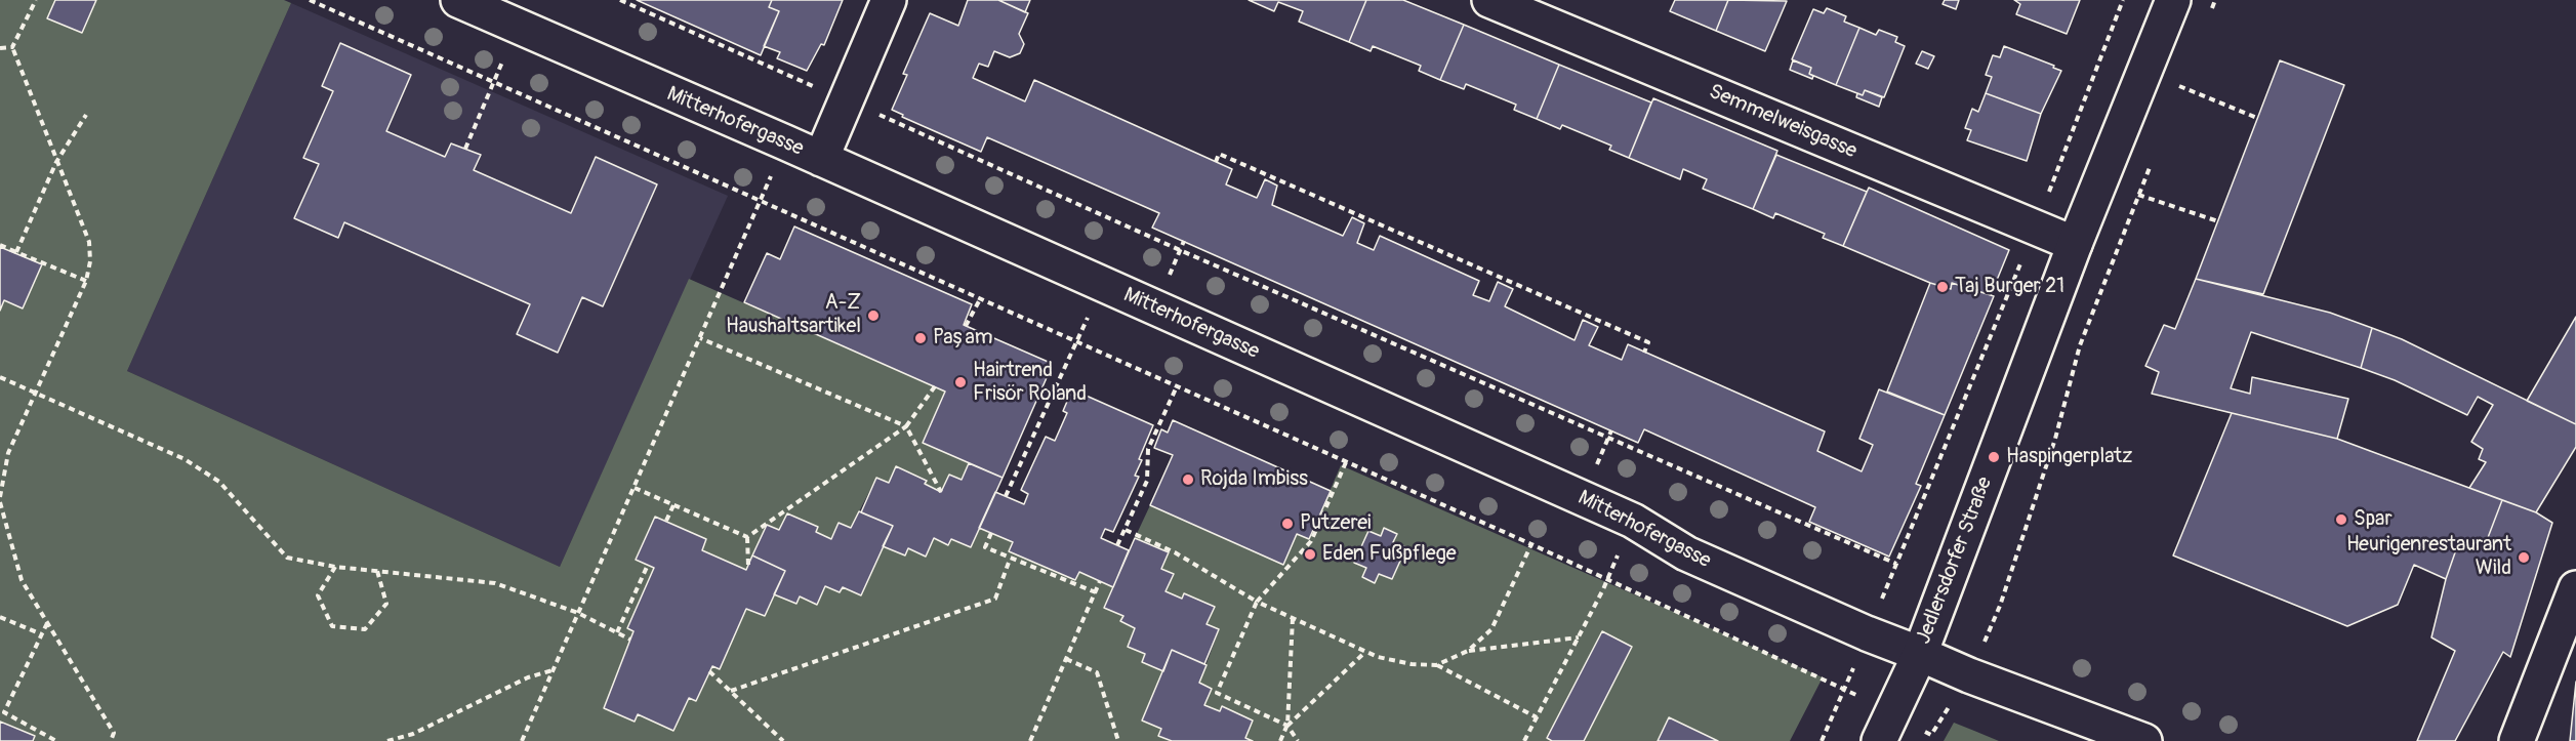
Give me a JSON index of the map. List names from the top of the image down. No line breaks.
{"streets":{"street":["Mitterhofergasse","Semmelweisgasse","Jedlersdorfer Straße"]},"crossings":[["Mitterhofergasse","Jedlersdorfer Straße"],["Semmelweisgasse","Jedlersdorfer Straße"]],"places":["Taj Burger 21","A-Z Haushaltsartikel","Pașam","Hairtrend Frisör Roland","Haspingerplatz","Rojda Imbiss","Spar","Putzerei","Eden Fußpflege","Heurigenrestaurant Wild"]}
